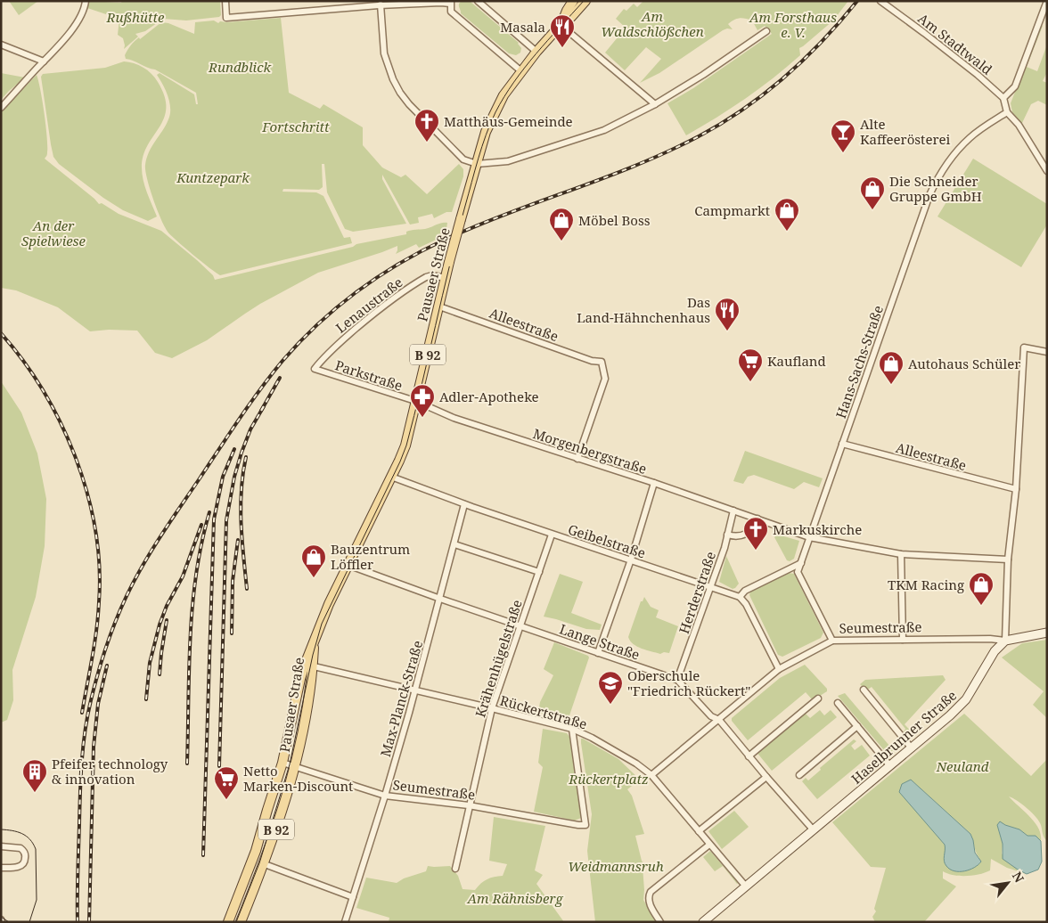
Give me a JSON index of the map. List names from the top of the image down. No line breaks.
{"streets":{"main road":["Pausaer Straße","B 92"],"street":["Am Stadtwald","Lenaustraße","Alleestraße","Hans-Sachs-Straße","Parkstraße","Morgenbergstraße","Geibelstraße","Herderstraße","Seumestraße","Lange Straße","Krähenhügelstraße","Max-Planck-Straße","Rückertstraße","Haselbrunner Straße"]},"crossings":[["Pausaer Straße","Lenaustraße"],["Pausaer Straße","Alleestraße"],["Pausaer Straße","Parkstraße"],["Pausaer Straße","Morgenbergstraße"],["Pausaer Straße","Geibelstraße"],["Pausaer Straße","Seumestraße"],["Pausaer Straße","Lange Straße"],["Pausaer Straße","Rückertstraße"],["Lenaustraße","Parkstraße"],["Alleestraße","Hans-Sachs-Straße"],["Alleestraße","Morgenbergstraße"],["Hans-Sachs-Straße","Morgenbergstraße"],["Hans-Sachs-Straße","Seumestraße"],["Parkstraße","Morgenbergstraße"],["Morgenbergstraße","Herderstraße"],["Geibelstraße","Herderstraße"],["Geibelstraße","Krähenhügelstraße"],["Geibelstraße","Max-Planck-Straße"],["Herderstraße","Lange Straße"],["Seumestraße","Lange Straße"],["Seumestraße","Krähenhügelstraße"],["Seumestraße","Max-Planck-Straße"],["Seumestraße","Rückertstraße"],["Seumestraße","Haselbrunner Straße"],["Lange Straße","Krähenhügelstraße"],["Lange Straße","Max-Planck-Straße"],["Lange Straße","Haselbrunner Straße"],["Krähenhügelstraße","Rückertstraße"],["Max-Planck-Straße","Rückertstraße"],["Rückertstraße","Haselbrunner Straße"]],"parks":["Am Waldschlößchen","Rußhütte","Am Forsthaus e. V.","Rundblick","Fortschritt","Kuntzepark","An der Spielwiese","Neuland","Rückertplatz","Weidmannsruh","Am Rähnisberg"],"places":{"restaurant":["Masala","Das Land-Hähnchenhaus"],"church":["Matthäus-Gemeinde","Markuskirche"],"bar":["Alte Kaffeerösterei"],"shop":["Die Schneider Gruppe GmbH","Campmarkt","Möbel Boss","Autohaus Schüler","Bauzentrum Löffler","TKM Racing"],"supermarket":["Kaufland","Netto Marken-Discount"],"pharmacy":["Adler-Apotheke"],"school or university":["Oberschule \"Friedrich Rückert\""],"building":["Pfeifer technology & innovation"]},"north":"top right"}
